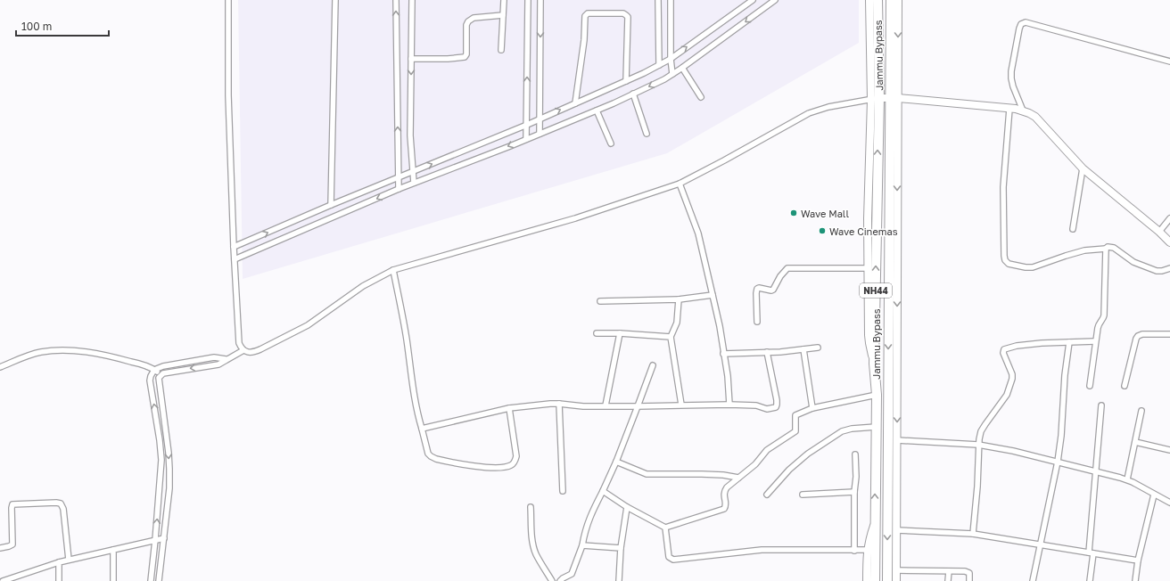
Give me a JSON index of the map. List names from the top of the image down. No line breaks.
{"streets":{"highway":["Jammu Bypass","NH44"]},"places":["Wave Mall","Wave Cinemas"],"scale_bar":"100 m"}
